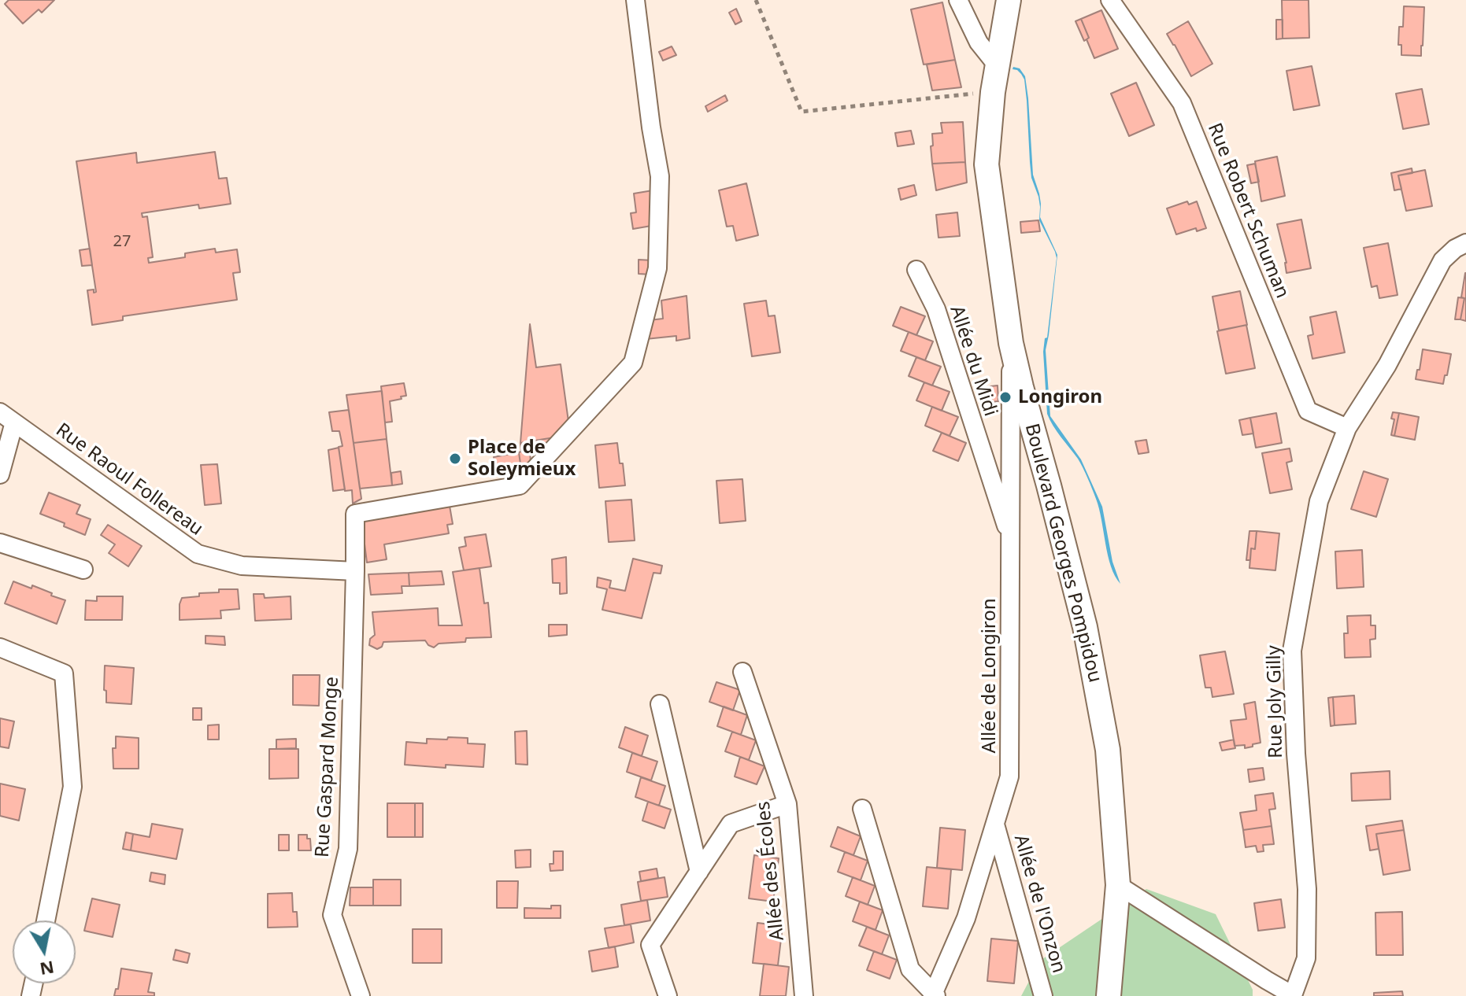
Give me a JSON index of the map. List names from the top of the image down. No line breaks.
{"streets":{"main road":["Boulevard Georges Pompidou"],"street":["Rue Robert Schuman","Allée du Midi","Rue Raoul Follereau","Allée de Longiron","Rue Joly Gilly","Rue Gaspard Monge","Allée des Écoles","Allée de l'Onzon"]},"crossings":[["Rue Robert Schuman","Rue Joly Gilly"],["Allée du Midi","Allée de Longiron"],["Rue Raoul Follereau","Rue Gaspard Monge"],["Boulevard Georges Pompidou","Allée de Longiron"],["Boulevard Georges Pompidou","Rue Joly Gilly"],["Allée de Longiron","Allée de l'Onzon"]],"places":["Longiron","Place de Soleymieux"],"house_numbers":["27"],"north":"bottom"}
